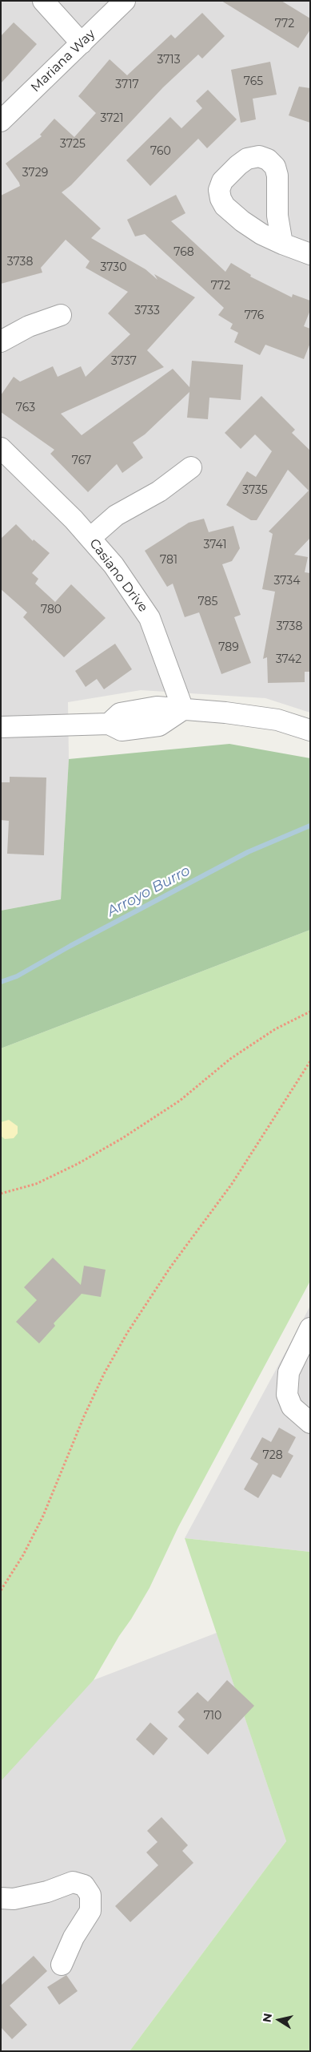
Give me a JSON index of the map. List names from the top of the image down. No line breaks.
{"streets":{"street":["Mariana Way","Casiano Drive"]},"water":["Arroyo Burro"],"house_numbers":["772","3713","765","3717","3721","3725","760","3729","768","3738","3730","772","3733","776","3737","763","767","3735","3741","781","3734","785","780","3738","789","3742","728","710"],"north":"left"}
